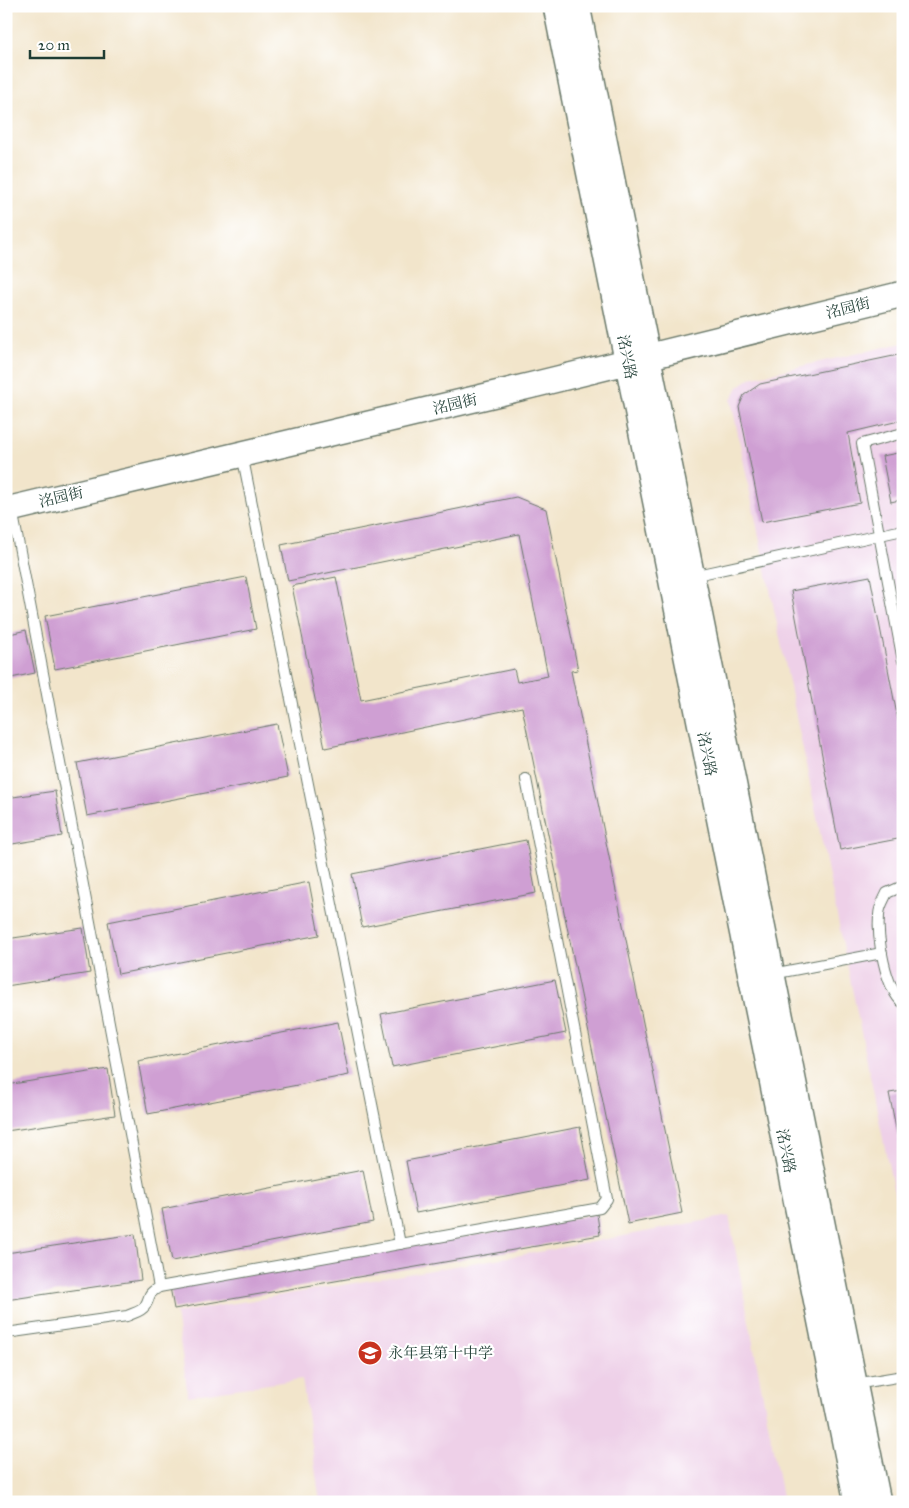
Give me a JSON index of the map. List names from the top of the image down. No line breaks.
{"streets":{"street":["洺园街","洺兴路"]},"crossings":[["洺园街","洺兴路"]],"places":{"school or university":["永年县第十中学"]},"scale_bar":"20 m"}
